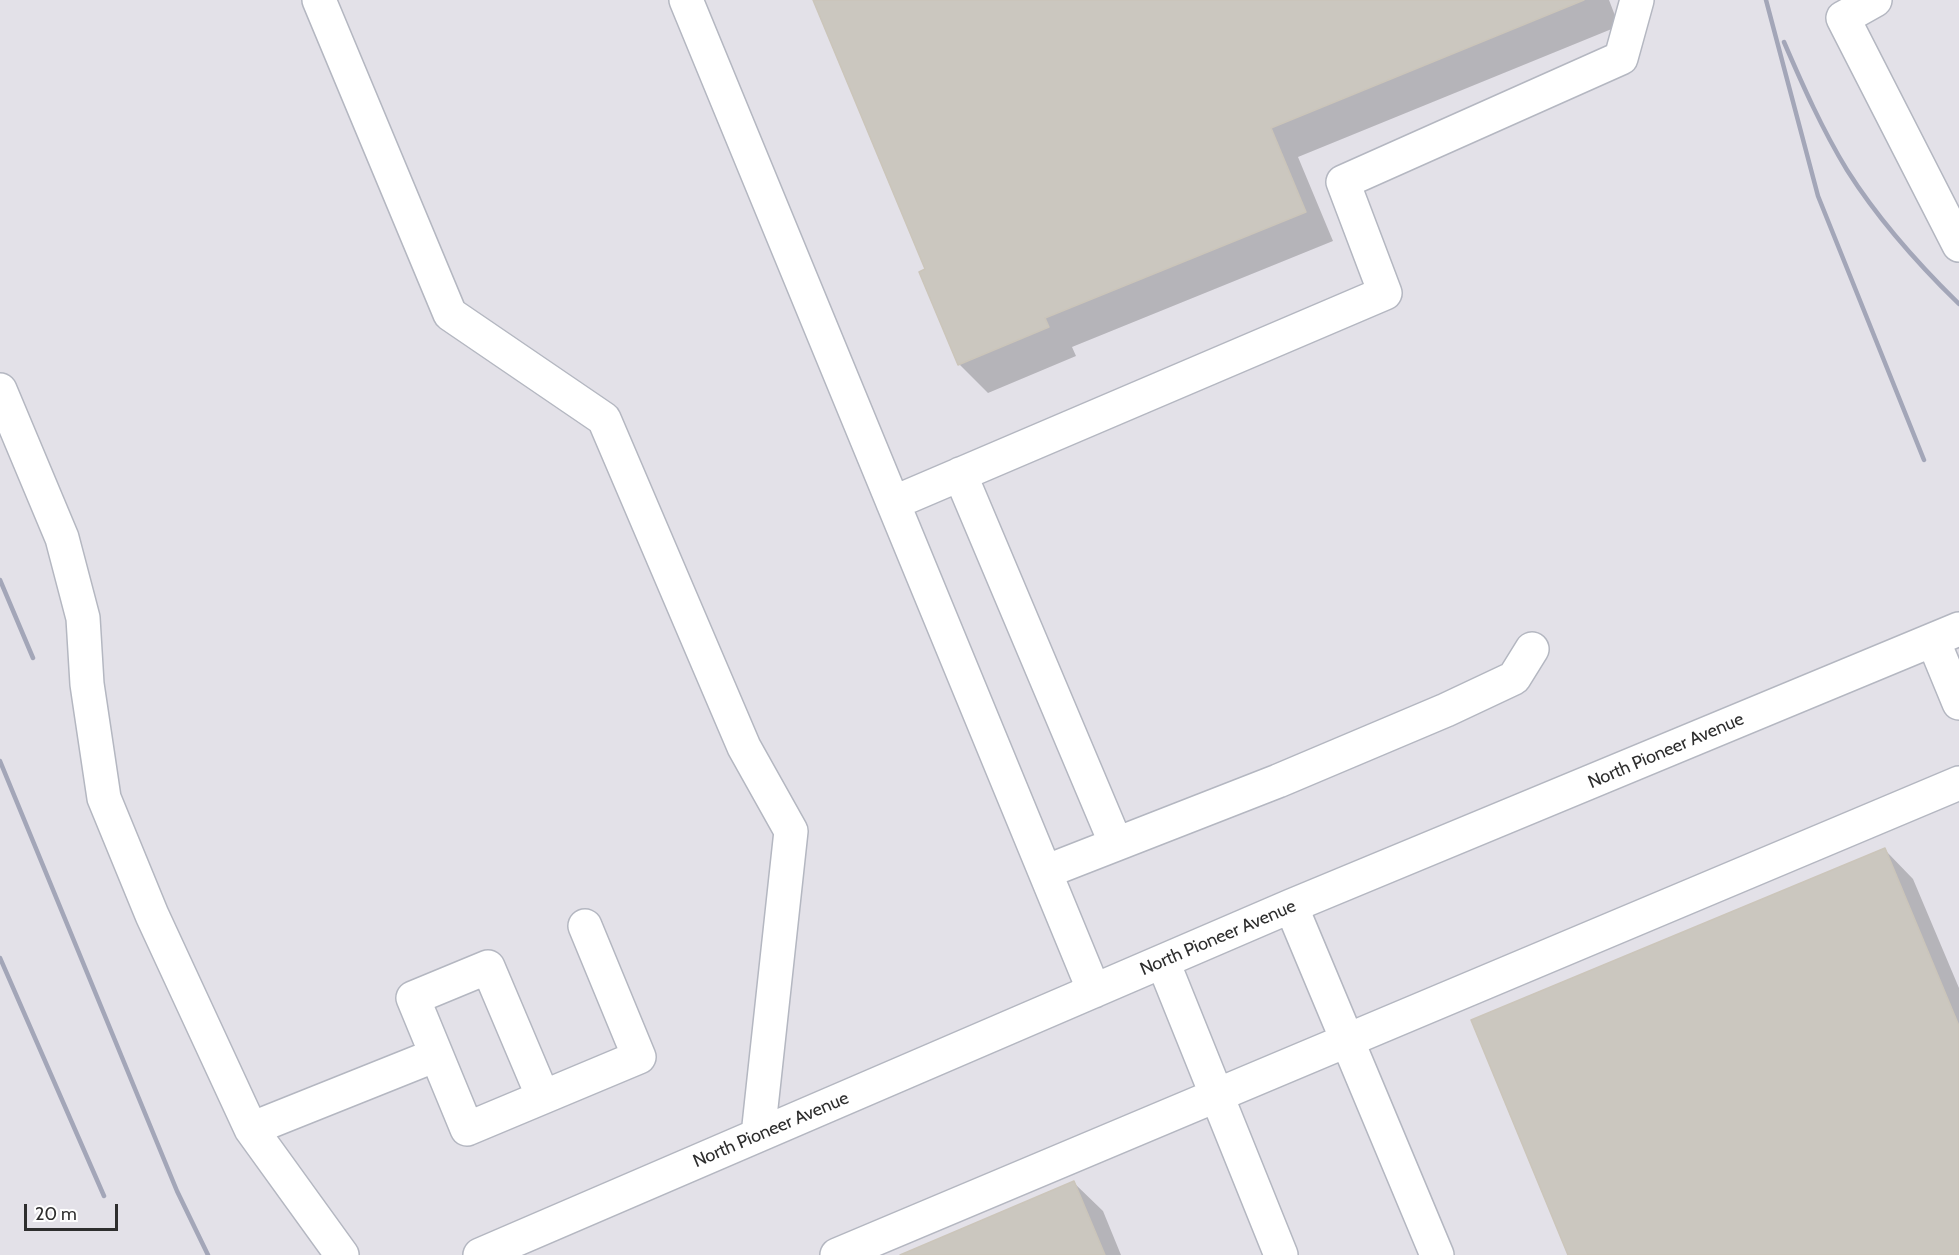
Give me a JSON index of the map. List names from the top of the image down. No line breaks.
{"streets":{"street":["North Pioneer Avenue"]},"scale_bar":"20 m"}
